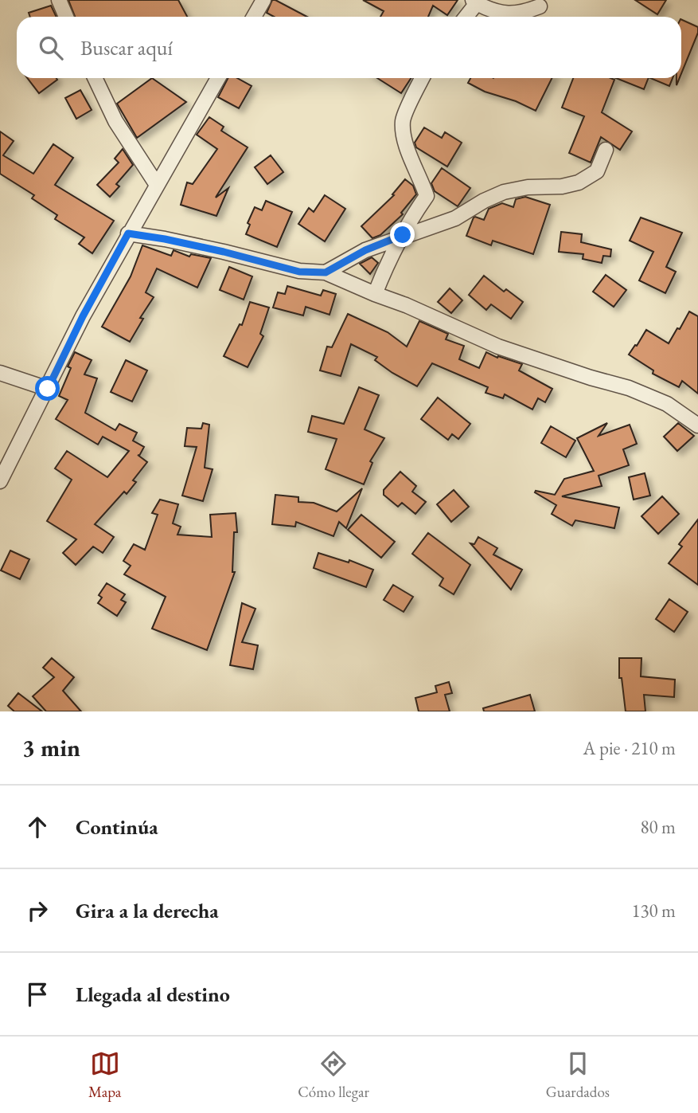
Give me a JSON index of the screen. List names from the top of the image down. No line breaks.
{"page":{"search":"Buscar aquí","heading":["3 min","A pie · 210 m"],"list":[["Continúa","80 m"],["Gira a la derecha","130 m"],"Llegada al destino"],"nav":["Mapa","Cómo llegar","Guardados"]}}
